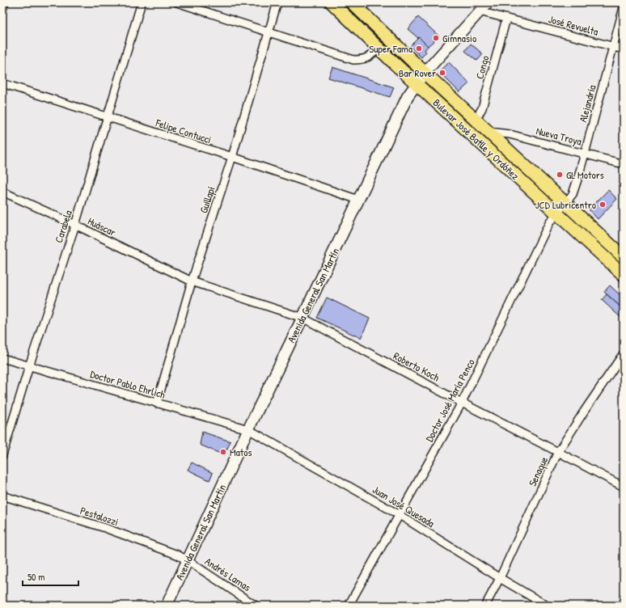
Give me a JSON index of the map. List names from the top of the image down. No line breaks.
{"streets":{"main road":["Bulevar José Batlle y Ordóñez","Avenida General San Martín"],"street":["José Revuelta","Congo","Alejandría","Felipe Contucci","Nueva Troya","Guillapí","Carabela","Huáscar","Roberto Koch","Doctor Pablo Ehrlich","Doctor José María Penco","Senaque","Juan José Quesada","Pestalozzi","Andrés Lamas"]},"crossings":[["José Revuelta","Congo"],["José Revuelta","Alejandría"],["José Revuelta","Avenida General San Martín"],["Congo","Bulevar José Batlle y Ordóñez"],["Alejandría","Nueva Troya"],["Alejandría","Bulevar José Batlle y Ordóñez"],["Alejandría","Doctor José María Penco"],["Felipe Contucci","Guillapí"],["Felipe Contucci","Carabela"],["Felipe Contucci","Avenida General San Martín"],["Nueva Troya","Bulevar José Batlle y Ordóñez"],["Bulevar José Batlle y Ordóñez","Avenida General San Martín"],["Bulevar José Batlle y Ordóñez","Doctor José María Penco"],["Guillapí","Huáscar"],["Guillapí","Roberto Koch"],["Guillapí","Doctor Pablo Ehrlich"],["Carabela","Huáscar"],["Carabela","Doctor Pablo Ehrlich"],["Huáscar","Roberto Koch"],["Avenida General San Martín","Roberto Koch"],["Avenida General San Martín","Doctor Pablo Ehrlich"],["Avenida General San Martín","Juan José Quesada"],["Avenida General San Martín","Pestalozzi"],["Avenida General San Martín","Andrés Lamas"],["Roberto Koch","Doctor José María Penco"],["Roberto Koch","Senaque"],["Doctor Pablo Ehrlich","Juan José Quesada"],["Doctor José María Penco","Juan José Quesada"],["Senaque","Juan José Quesada"],["Pestalozzi","Andrés Lamas"]],"places":["Gimnasio","Super Fama","Bar Rover","GL Motors","JCD Lubricentro","Matos"],"scale_bar":"50 m"}
